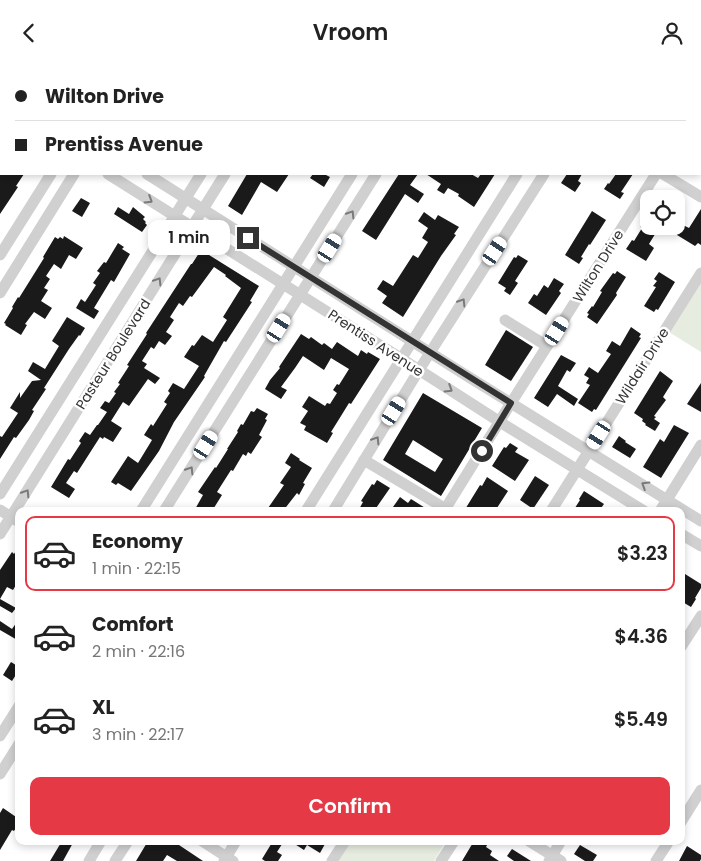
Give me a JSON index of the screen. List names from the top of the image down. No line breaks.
{"streets":{"street":["Wilton Drive","Prentiss Avenue","Pasteur Boulevard","Wildair Drive"]},"crossings":[["Wilton Drive","Prentiss Avenue"],["Prentiss Avenue","Pasteur Boulevard"],["Prentiss Avenue","Wildair Drive"]],"page":{"header":"Vroom","banner":["Wilton Drive","Prentiss Avenue"],"bubble":"1 min","list":[{"name":"Economy","note":"1 min · 22:15","value":"$3.23"},{"name":"Comfort","note":"2 min · 22:16","value":"$4.36"},{"name":"XL","note":"3 min · 22:17","value":"$5.49"}],"buttons":"Confirm"}}
